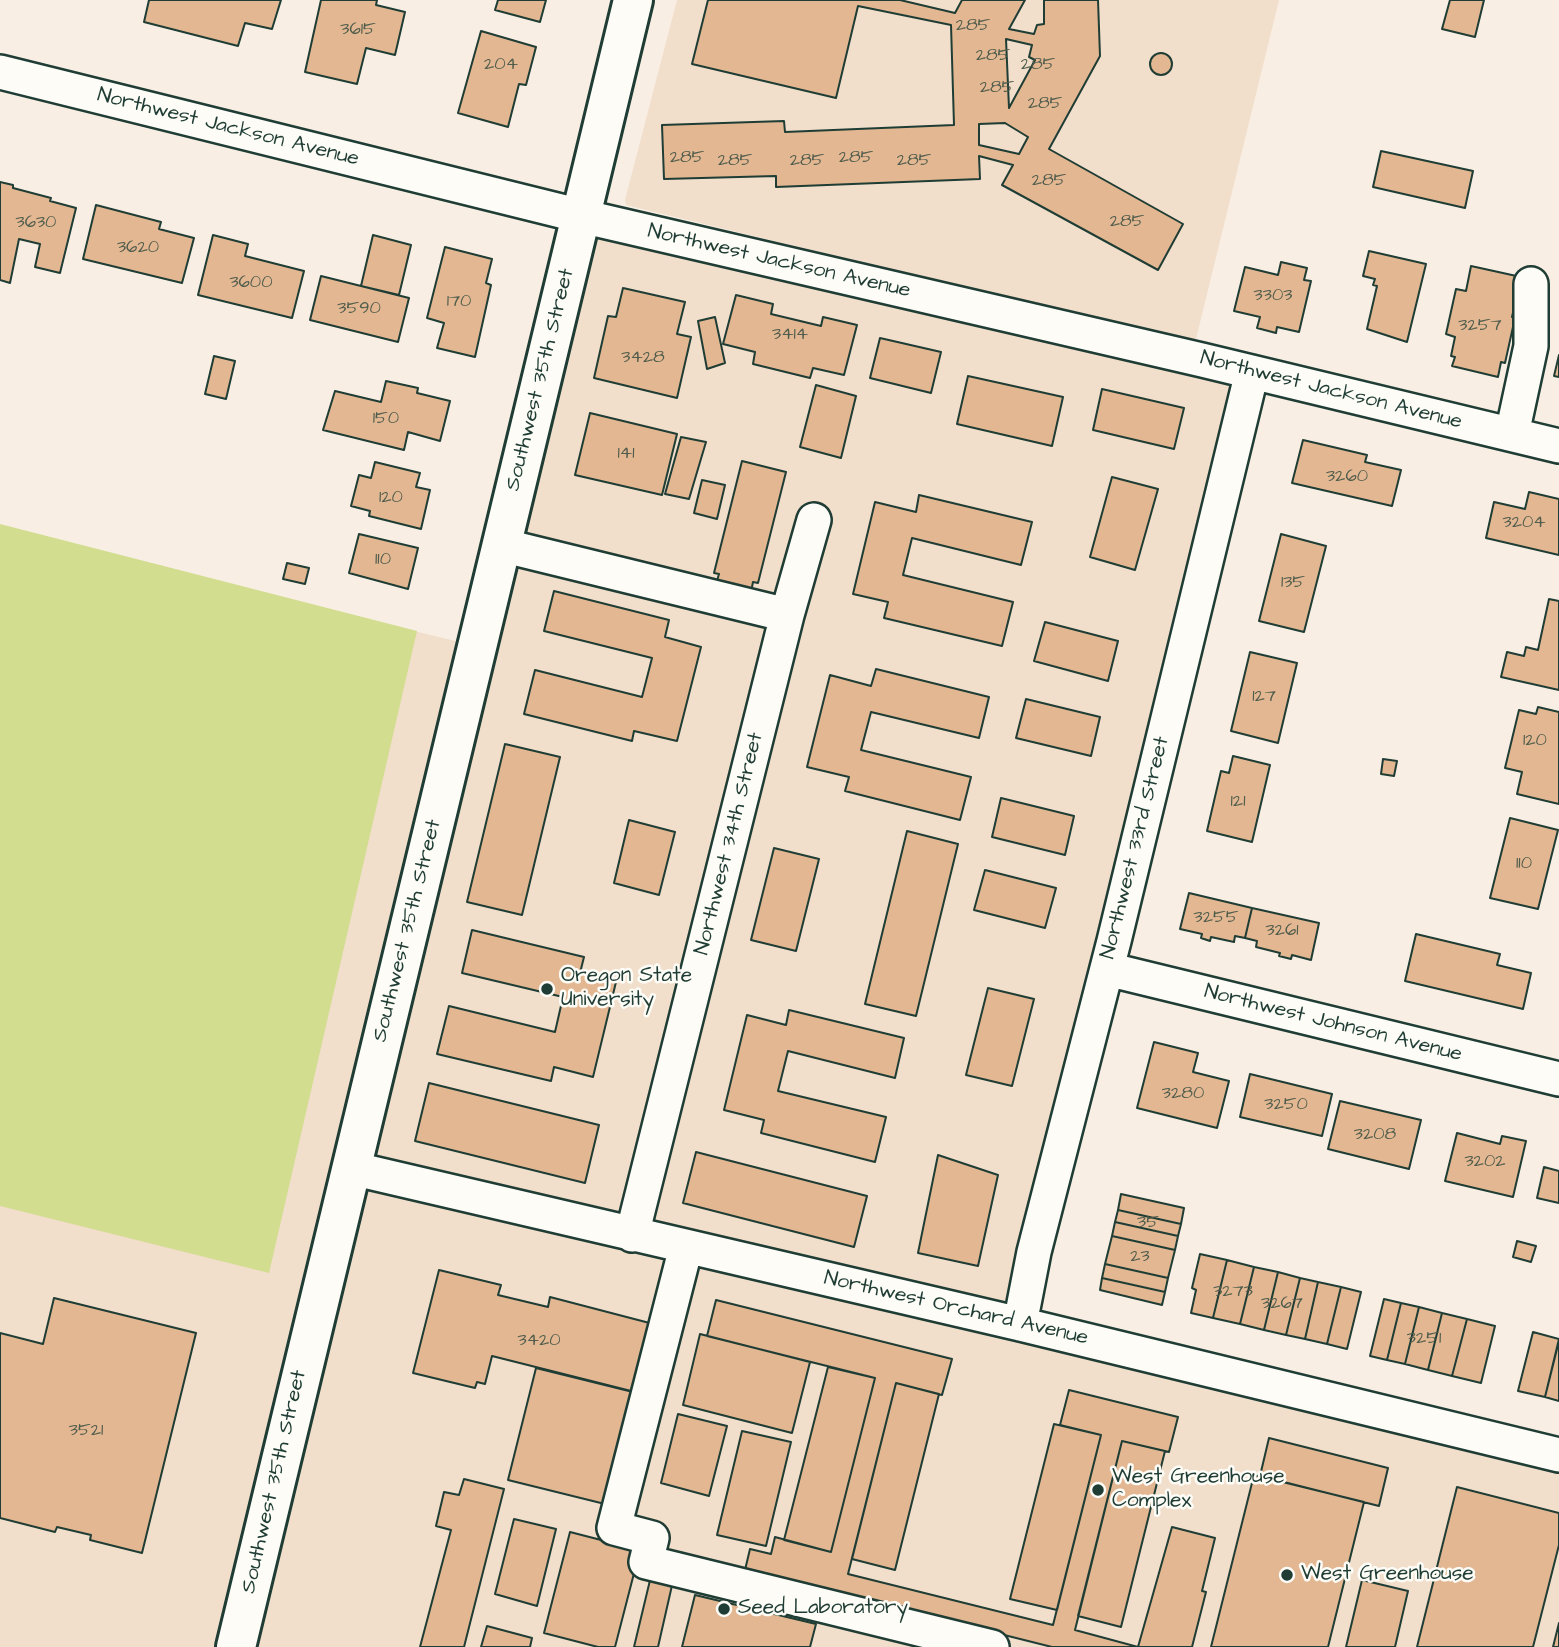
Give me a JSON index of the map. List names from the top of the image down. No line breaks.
{"streets":{"main road":["Southwest 35th Street"],"street":["Northwest Jackson Avenue","Northwest 34th Street","Northwest 33rd Street","Northwest Johnson Avenue","Northwest Orchard Avenue"]},"crossings":[["Northwest Jackson Avenue","Southwest 35th Street"],["Northwest Jackson Avenue","Northwest 33rd Street"],["Southwest 35th Street","Northwest Orchard Avenue"],["Northwest 34th Street","Northwest Orchard Avenue"],["Northwest 33rd Street","Northwest Johnson Avenue"],["Northwest 33rd Street","Northwest Orchard Avenue"]],"places":["Oregon State University","West Greenhouse Complex","West Greenhouse","Seed Laboratory"],"house_numbers":["285","3615","285","204","285","285","285","285","285","285","285","285","285","285","3630","3620","3600","3303","170","3590","3257","3414","3428","150","141","3260","120","3204","110","135","127","120","121","110","3255","3261","3280","3250","3208","3202","35","23","3273","3267","3251","3420","3521"]}
